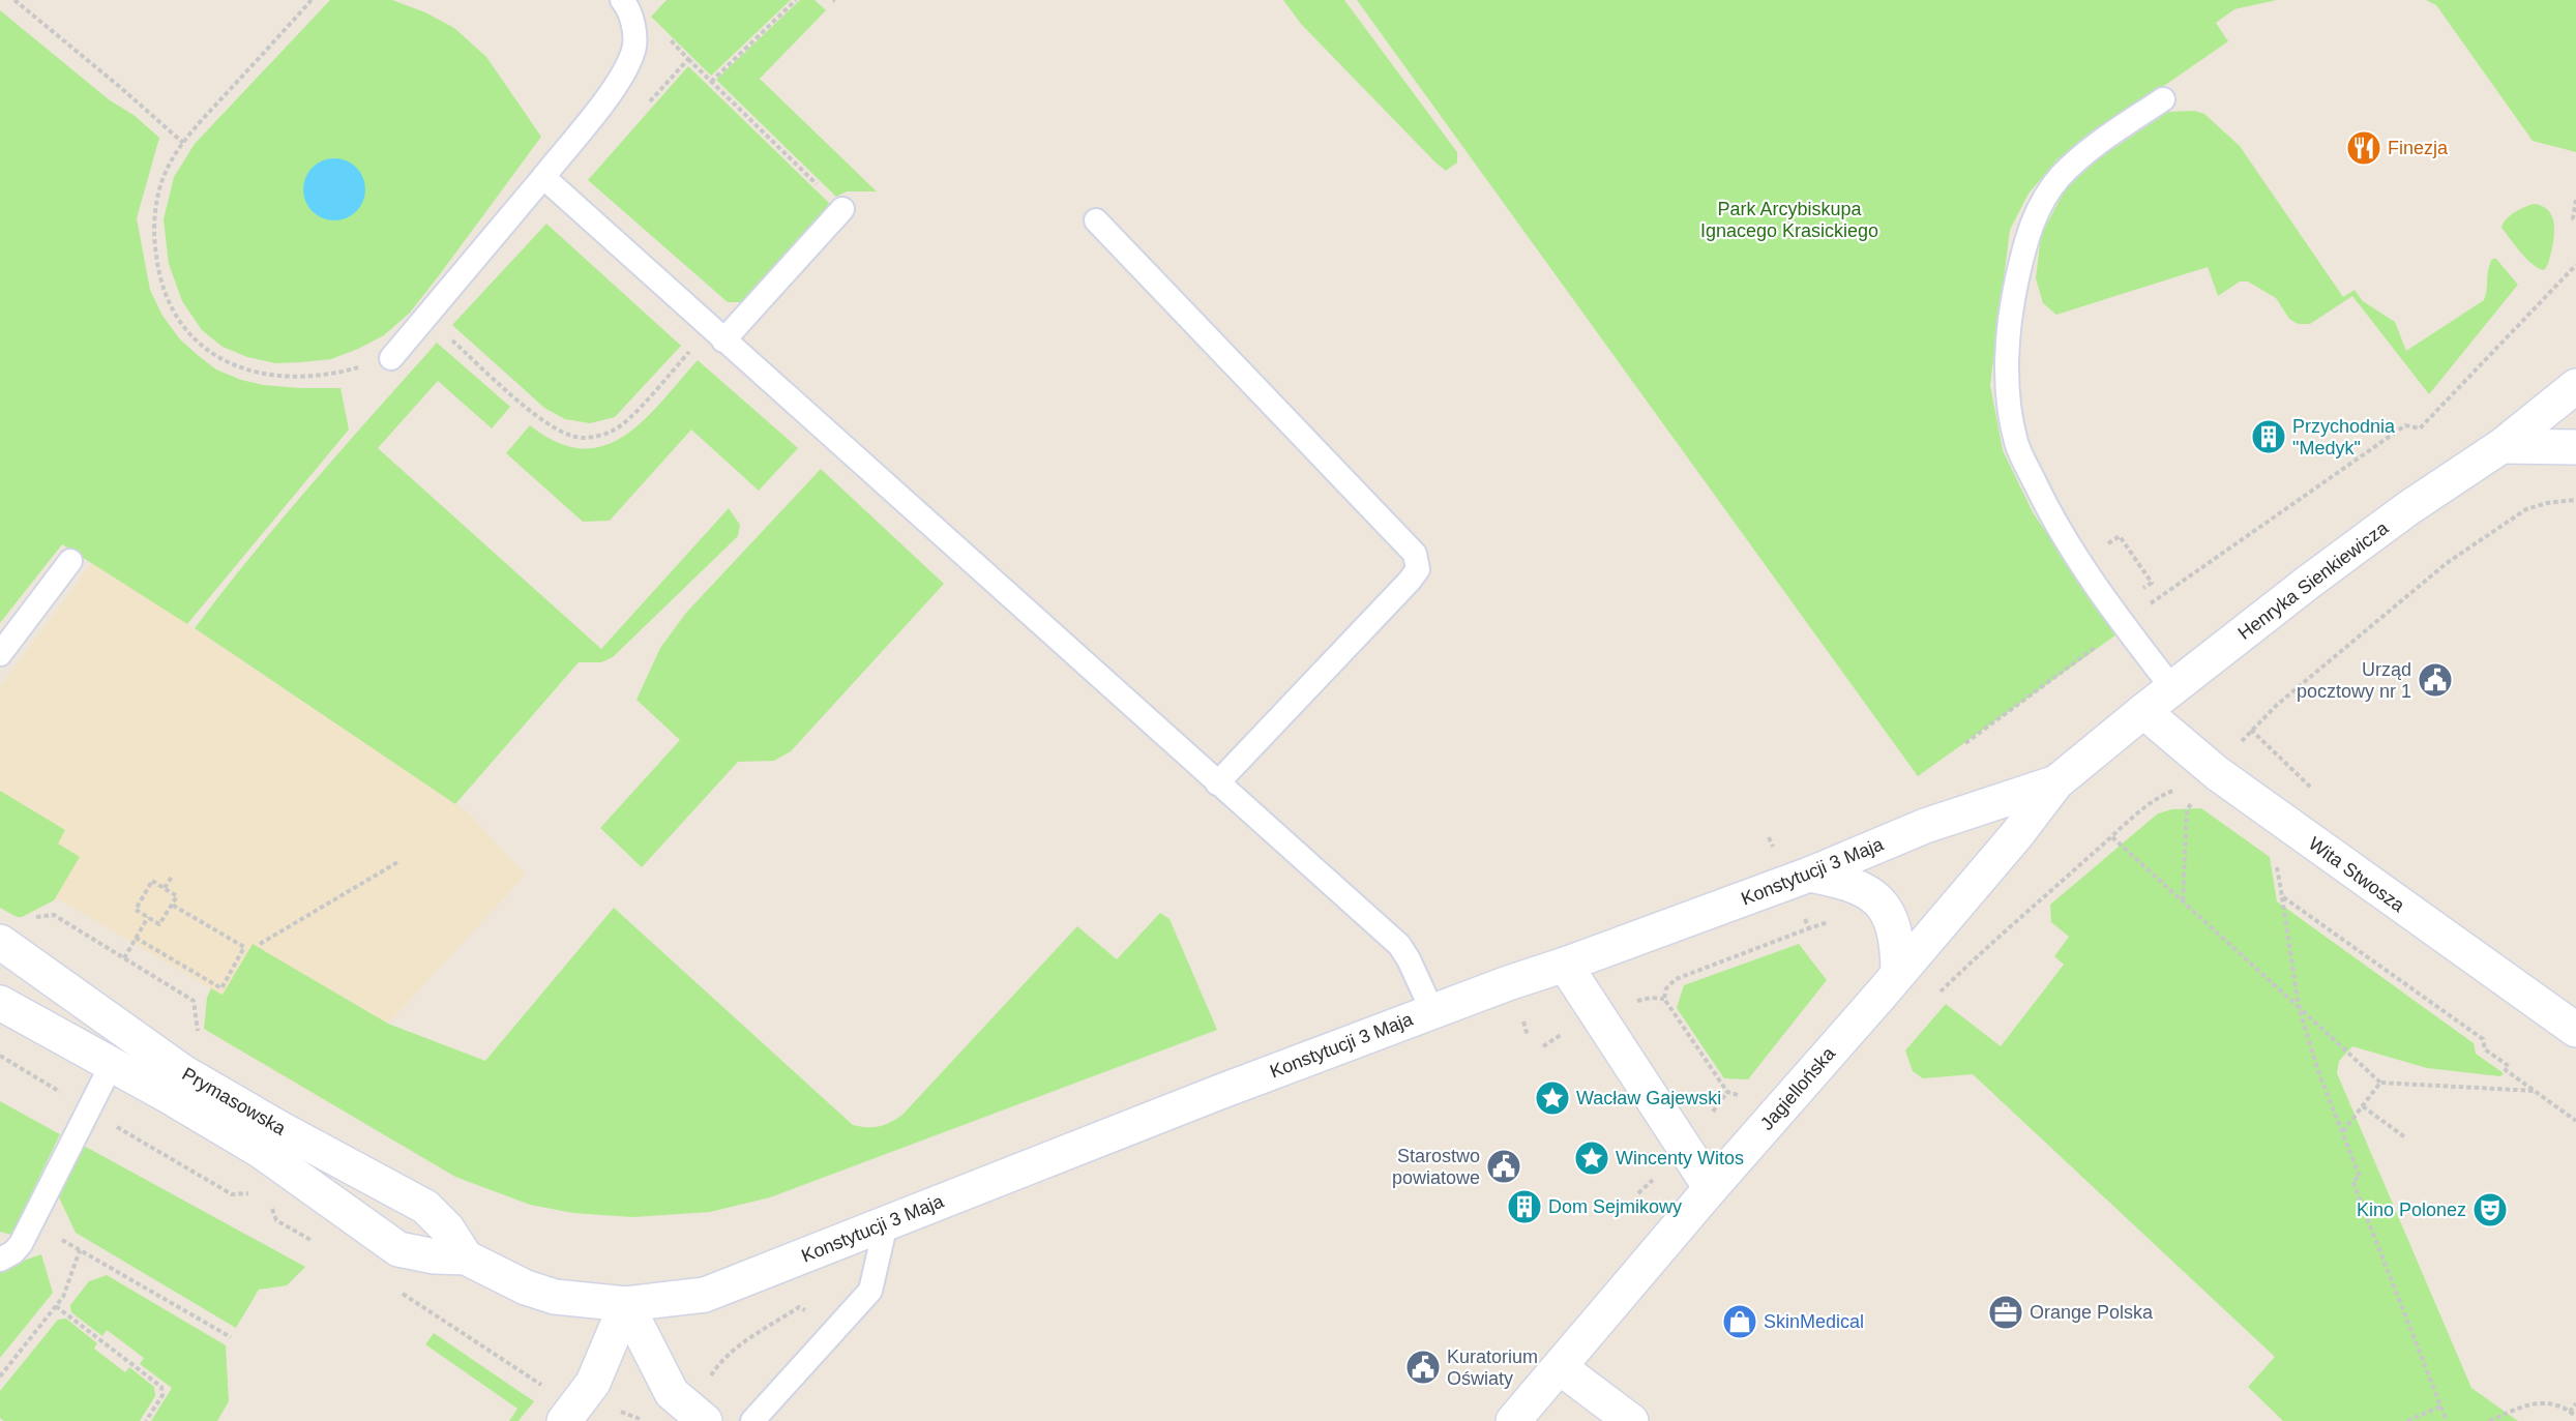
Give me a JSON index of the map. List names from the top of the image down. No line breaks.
{"streets":{"street":["Henryka Sienkiewicza","Konstytucji 3 Maja","Wita Stwosza","Jagiellońska","Prymasowska"]},"crossings":[["Henryka Sienkiewicza","Konstytucji 3 Maja"],["Henryka Sienkiewicza","Wita Stwosza"],["Henryka Sienkiewicza","Jagiellońska"],["Konstytucji 3 Maja","Jagiellońska"],["Konstytucji 3 Maja","Prymasowska"]],"parks":["Park Arcybiskupa Ignacego Krasickiego"],"places":{"restaurant":["Finezja"],"building":["Przychodnia \"Medyk\"","Dom Sejmikowy"],"public building":["Urząd pocztowy nr 1","Starostwo powiatowe","Kuratorium Oświaty"],"place":["Wacław Gajewski","Wincenty Witos"],"theatre":["Kino Polonez"],"office":["Orange Polska"],"shop":["SkinMedical"]}}
